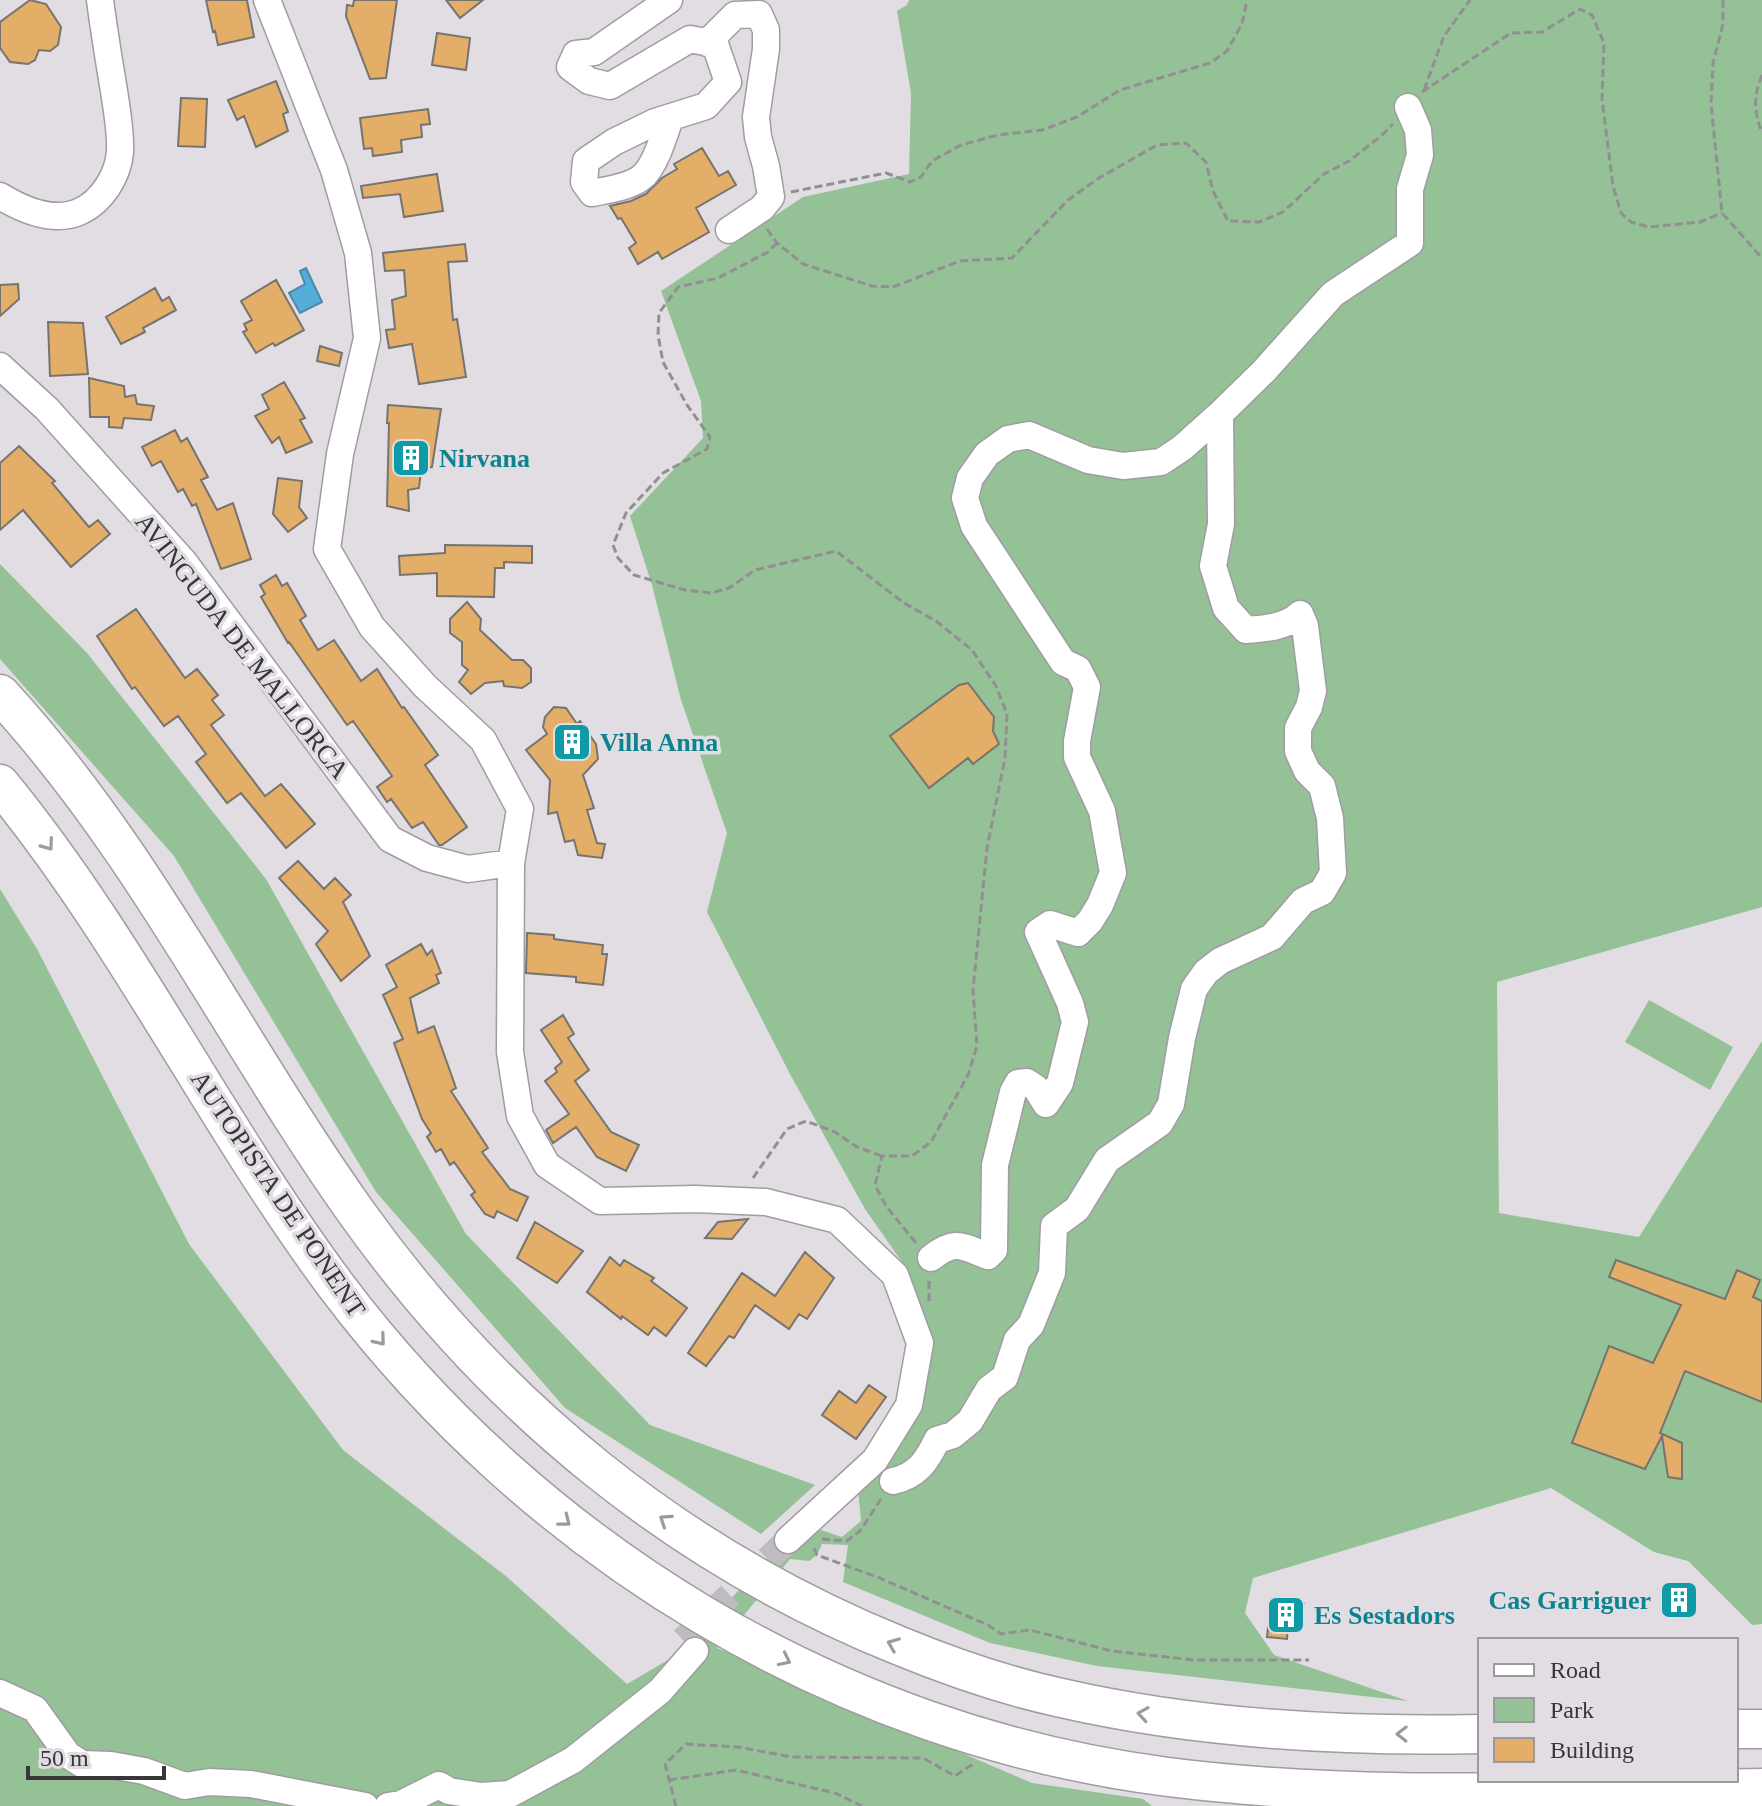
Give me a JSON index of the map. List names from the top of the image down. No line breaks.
{"streets":{"highway":["AUTOPISTA DE PONENT"],"street":["AVINGUDA DE MALLORCA"]},"places":{"building":["Nirvana","Villa Anna","Cas Garriguer","Es Sestadors"]},"legend":["Road","Park","Building"],"scale_bar":"50 m"}
